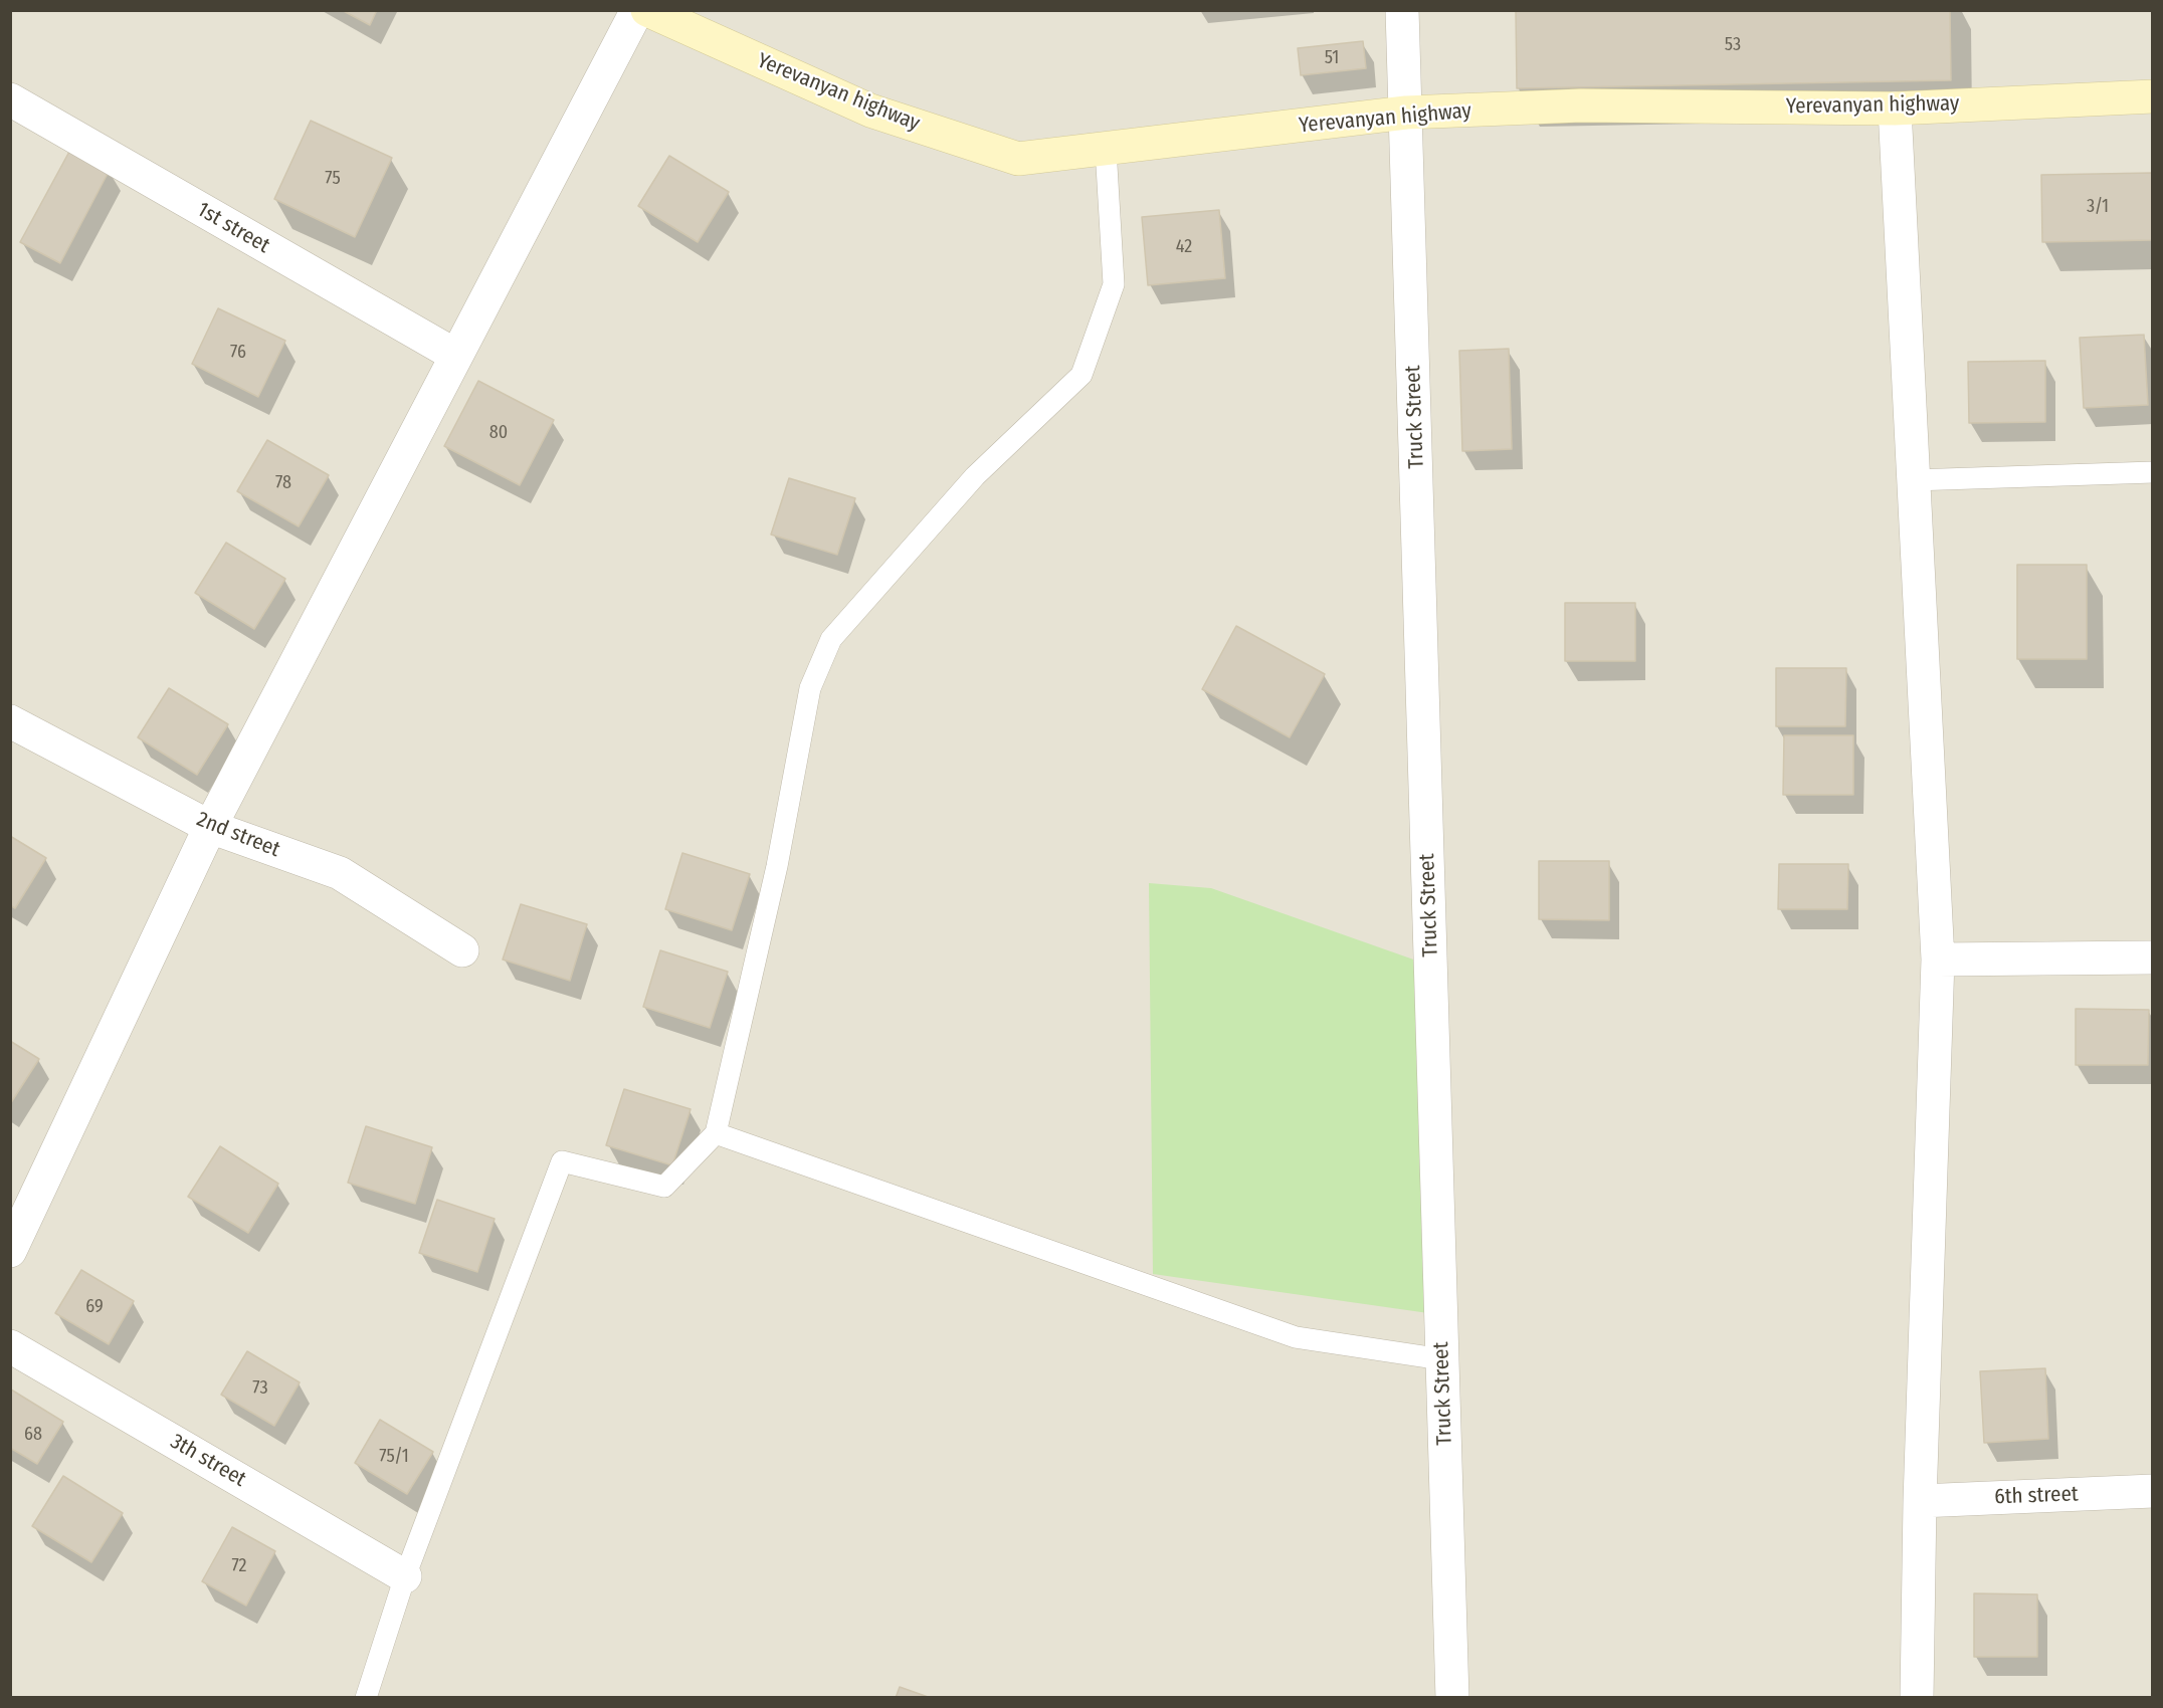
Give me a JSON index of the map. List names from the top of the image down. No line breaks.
{"streets":{"main road":["Yerevanyan highway"],"street":["1st street","Truck Street","2nd street","3th street","6th street"]},"crossings":[["Yerevanyan highway","Truck Street"]],"house_numbers":["53","51","75","3/1","42","76","80","78","69","73","68","75/1","72"]}
